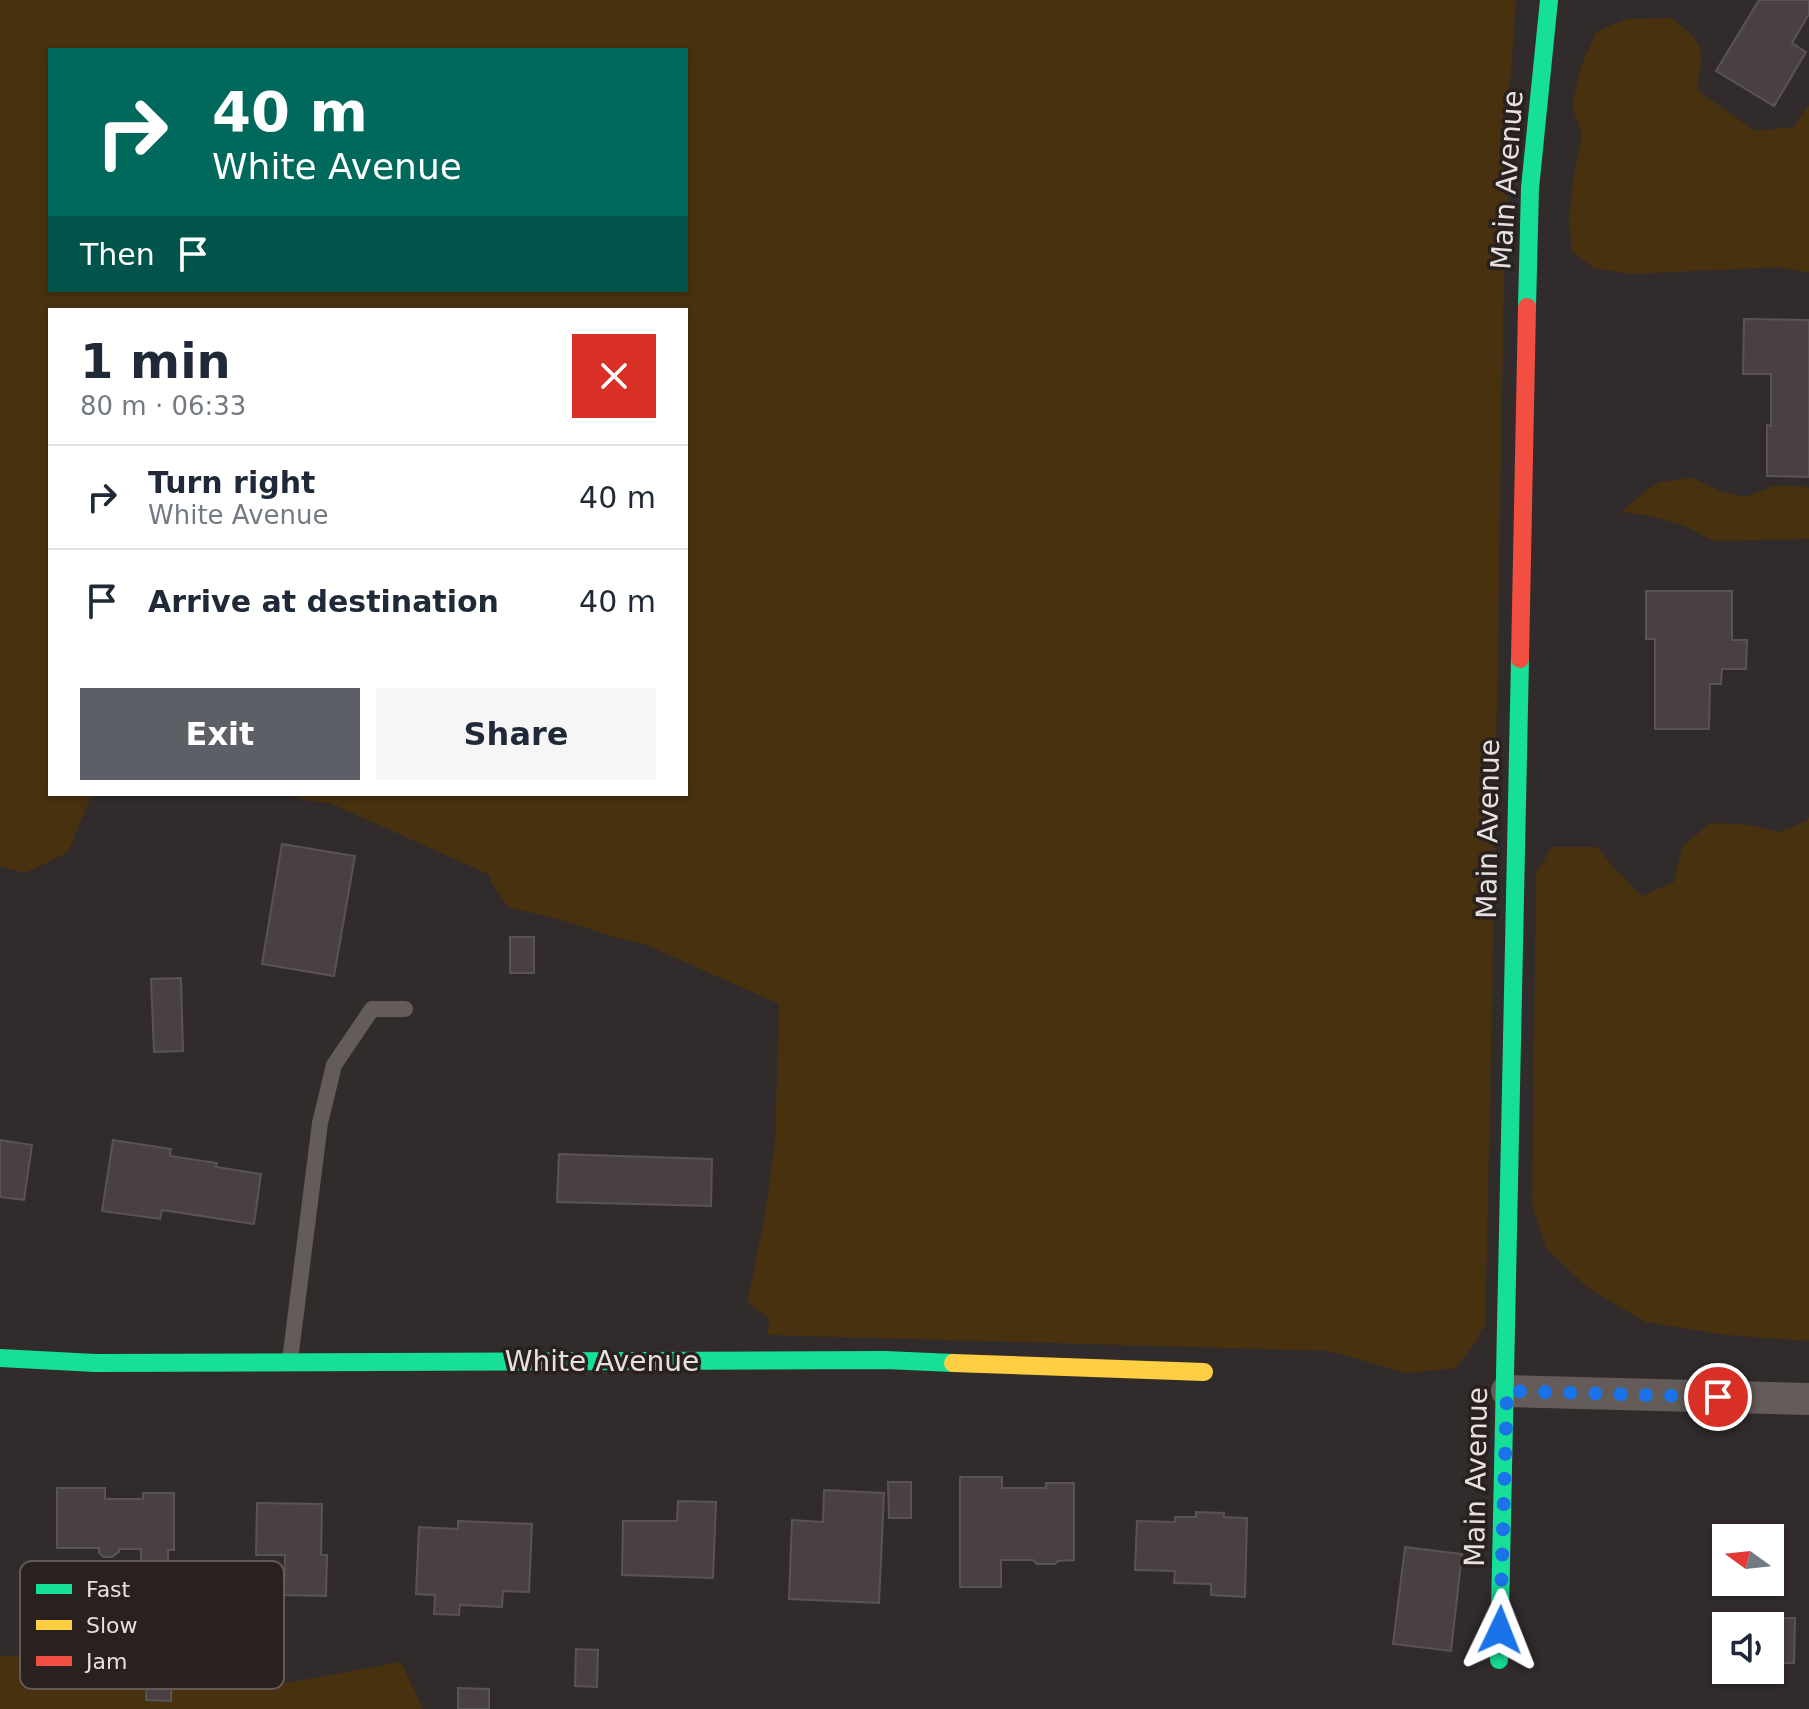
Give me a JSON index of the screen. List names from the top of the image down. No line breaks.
{"streets":{"street":["Main Avenue","White Avenue"]},"legend":["Fast","Slow","Jam"],"north":"left","page":{"turn":["40 m","White Avenue"],"then":"Then","heading":["1 min","80 m · 06:33"],"list":[{"name":"Turn right","note":"White Avenue","value":"40 m"},{"name":"Arrive at destination","value":"40 m"}],"buttons":["Exit","Share"]}}
